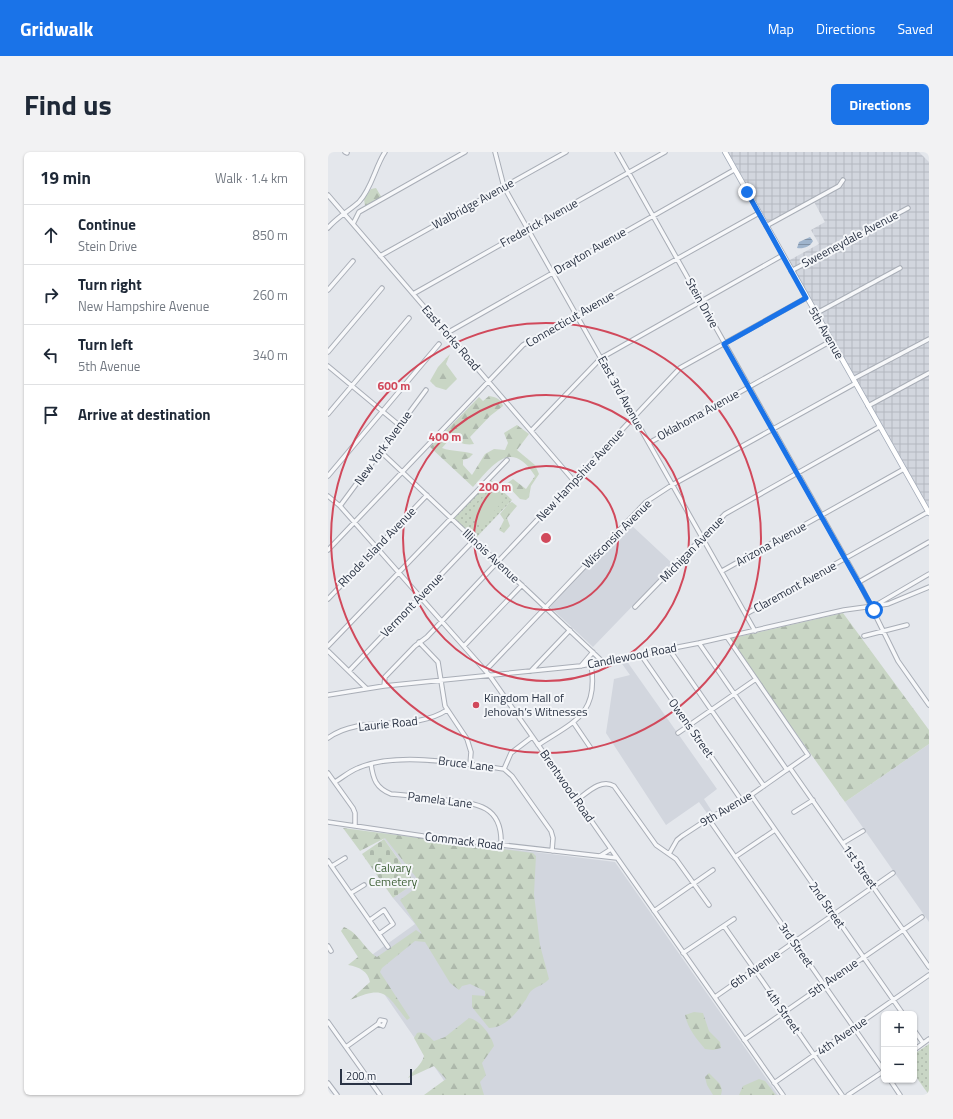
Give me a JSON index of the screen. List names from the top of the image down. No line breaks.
{"streets":{"main road":["5th Avenue"],"street":["Walbridge Avenue","Frederick Avenue","Sweeneydale Avenue","Drayton Avenue","Stein Drive","Connecticut Avenue","East Forks Road","East 3rd Avenue","Oklahoma Avenue","New York Avenue","New Hampshire Avenue","Wisconsin Avenue","Arizona Avenue","Rhode Island Avenue","Michigan Avenue","Illinois Avenue","Claremont Avenue","Vermont Avenue","Candlewood Road","Laurie Road","Owens Street","Bruce Lane","Brentwood Road","Pamela Lane","9th Avenue","Commack Road","1st Street","2nd Street","3rd Street","6th Avenue","4th Street","4th Avenue"]},"crossings":[["Walbridge Avenue","East Forks Road"],["Walbridge Avenue","East 3rd Avenue"],["Frederick Avenue","Stein Drive"],["Frederick Avenue","East Forks Road"],["Frederick Avenue","East 3rd Avenue"],["Sweeneydale Avenue","5th Avenue"],["Drayton Avenue","Stein Drive"],["Drayton Avenue","5th Avenue"],["Drayton Avenue","East Forks Road"],["Drayton Avenue","East 3rd Avenue"],["Stein Drive","Connecticut Avenue"],["Stein Drive","Oklahoma Avenue"],["Stein Drive","New Hampshire Avenue"],["Stein Drive","Wisconsin Avenue"],["Stein Drive","Arizona Avenue"],["Stein Drive","Michigan Avenue"],["Stein Drive","Claremont Avenue"],["Stein Drive","Candlewood Road"],["Connecticut Avenue","5th Avenue"],["Connecticut Avenue","East Forks Road"],["Connecticut Avenue","East 3rd Avenue"],["Connecticut Avenue","Illinois Avenue"],["Connecticut Avenue","Brentwood Road"],["5th Avenue","Oklahoma Avenue"],["5th Avenue","New Hampshire Avenue"],["5th Avenue","Wisconsin Avenue"],["5th Avenue","Arizona Avenue"],["5th Avenue","Michigan Avenue"],["5th Avenue","Claremont Avenue"],["5th Avenue","Brentwood Road"],["5th Avenue","1st Street"],["5th Avenue","2nd Street"],["5th Avenue","3rd Street"],["5th Avenue","4th Street"],["East Forks Road","New Hampshire Avenue"],["East 3rd Avenue","Oklahoma Avenue"],["East 3rd Avenue","New Hampshire Avenue"],["East 3rd Avenue","Wisconsin Avenue"],["East 3rd Avenue","Arizona Avenue"],["East 3rd Avenue","Michigan Avenue"],["East 3rd Avenue","Claremont Avenue"],["East 3rd Avenue","Candlewood Road"],["New York Avenue","Illinois Avenue"],["New York Avenue","Brentwood Road"],["New Hampshire Avenue","Illinois Avenue"],["New Hampshire Avenue","Candlewood Road"],["New Hampshire Avenue","Brentwood Road"],["Wisconsin Avenue","Illinois Avenue"],["Wisconsin Avenue","Brentwood Road"],["Rhode Island Avenue","Illinois Avenue"],["Rhode Island Avenue","Brentwood Road"],["Illinois Avenue","Vermont Avenue"],["Illinois Avenue","Candlewood Road"],["Vermont Avenue","Brentwood Road"],["Candlewood Road","Owens Street"],["Candlewood Road","Brentwood Road"],["Candlewood Road","1st Street"],["Owens Street","9th Avenue"],["Bruce Lane","Pamela Lane"],["Bruce Lane","Commack Road"],["Brentwood Road","Commack Road"],["Brentwood Road","6th Avenue"],["Brentwood Road","4th Avenue"],["Pamela Lane","Commack Road"],["9th Avenue","1st Street"],["9th Avenue","2nd Street"],["9th Avenue","3rd Street"],["1st Street","6th Avenue"],["2nd Street","6th Avenue"],["2nd Street","4th Avenue"],["3rd Street","6th Avenue"],["3rd Street","4th Avenue"],["6th Avenue","4th Street"],["4th Street","4th Avenue"]],"parks":["Calvary Cemetery"],"places":["Kingdom Hall of Jehovah’s Witnesses"],"scale_bar":"200 m","page":{"header":"Gridwalk","nav":["Map","Directions","Saved"],"title":"Find us","buttons":"Directions","heading":["19 min","Walk · 1.4 km"],"list":[["Continue","Stein Drive","850 m"],["Turn right","New Hampshire Avenue","260 m"],["Turn left","5th Avenue","340 m"],"Arrive at destination"],"map_buttons":["+","−"],"scale":"200 m"},"rings":["600 m","400 m","200 m"]}
